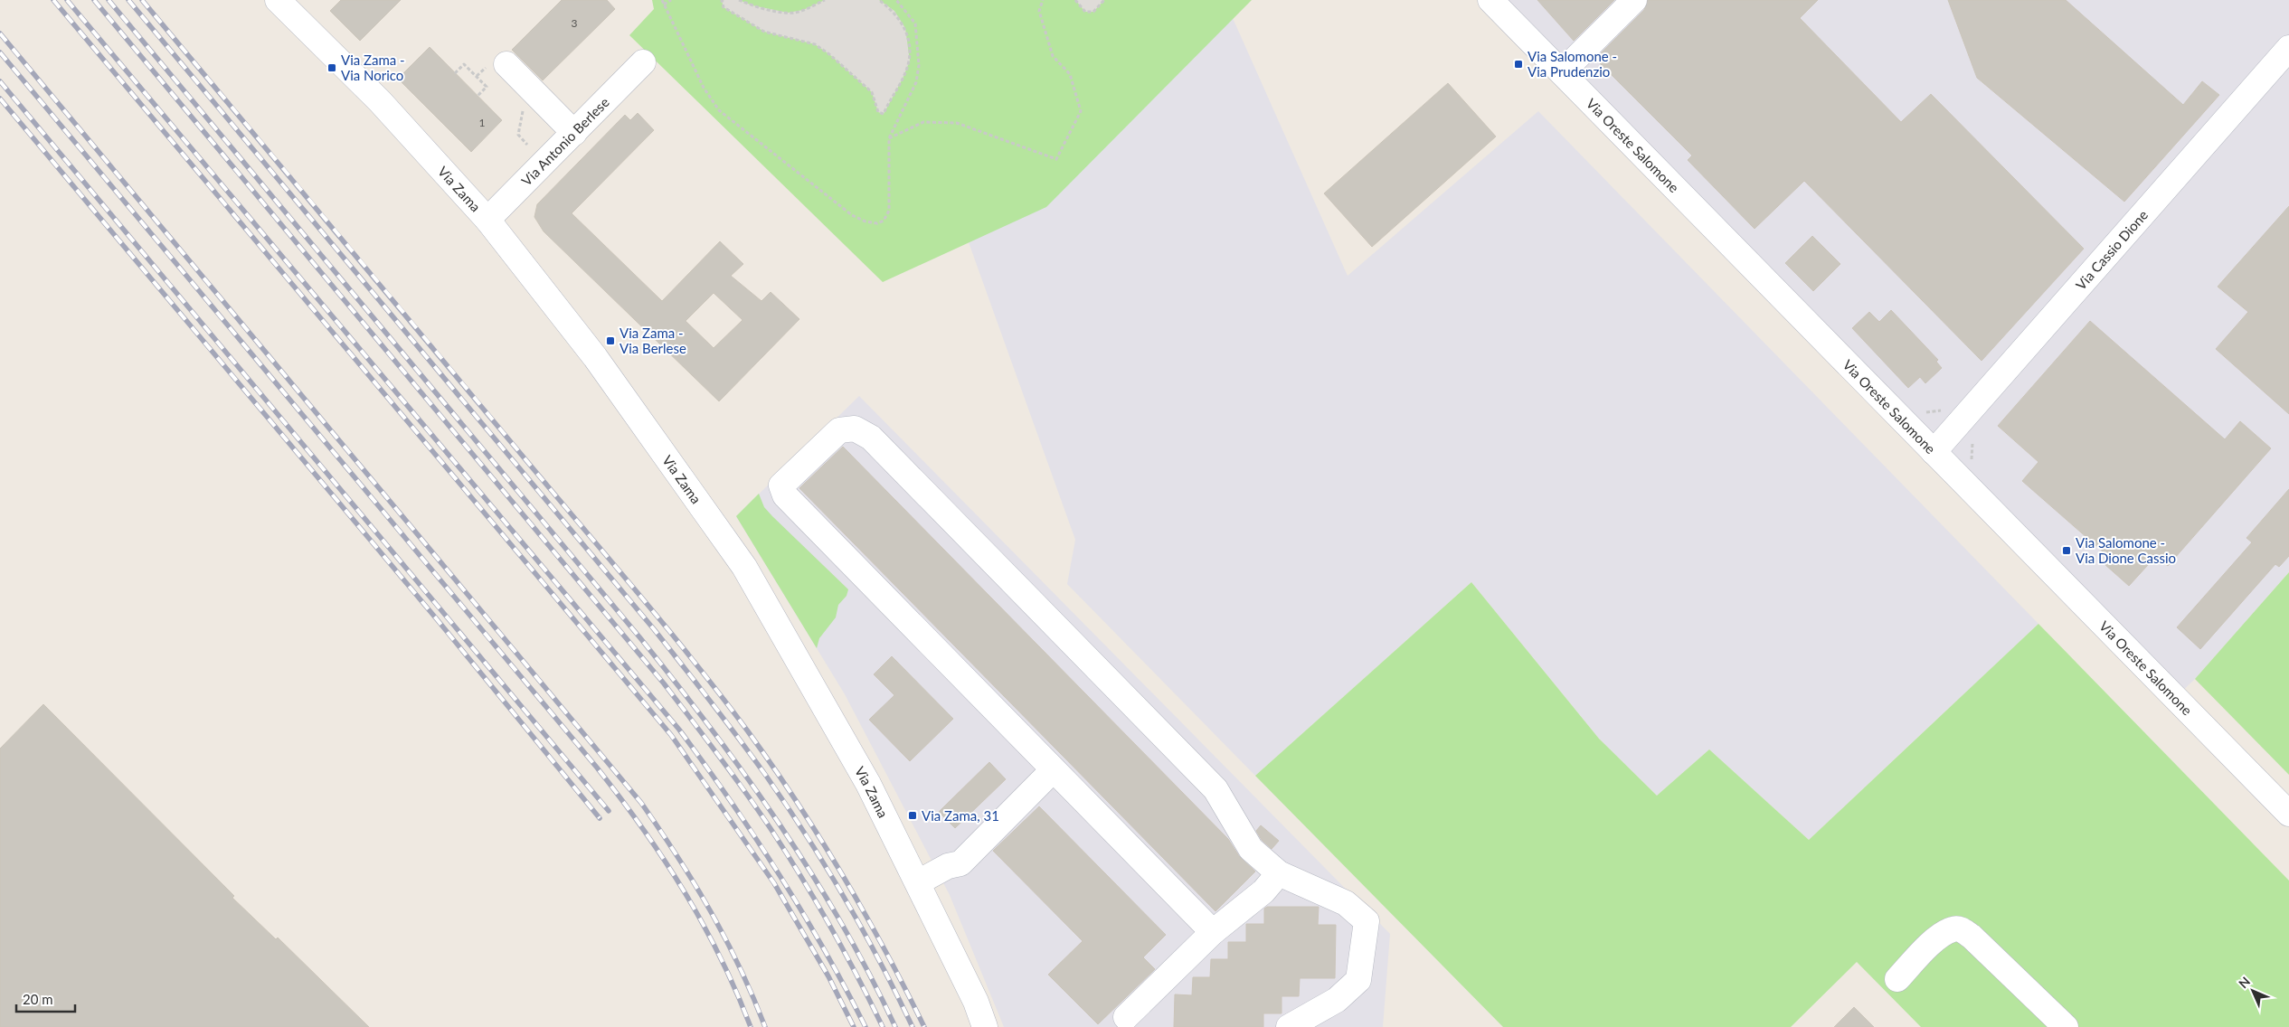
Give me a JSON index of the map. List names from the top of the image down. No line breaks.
{"streets":{"street":["Via Antonio Berlese","Via Oreste Salomone","Via Zama","Via Cassio Dione"]},"crossings":[["Via Antonio Berlese","Via Zama"],["Via Oreste Salomone","Via Cassio Dione"]],"places":{"transit":["Via Salomone - Via Prudenzio","Via Zama - Via Norico","Via Zama - Via Berlese","Via Salomone - Via Dione Cassio","Via Zama, 31"]},"house_numbers":["3","1"],"scale_bar":"20 m","north":"top left"}
